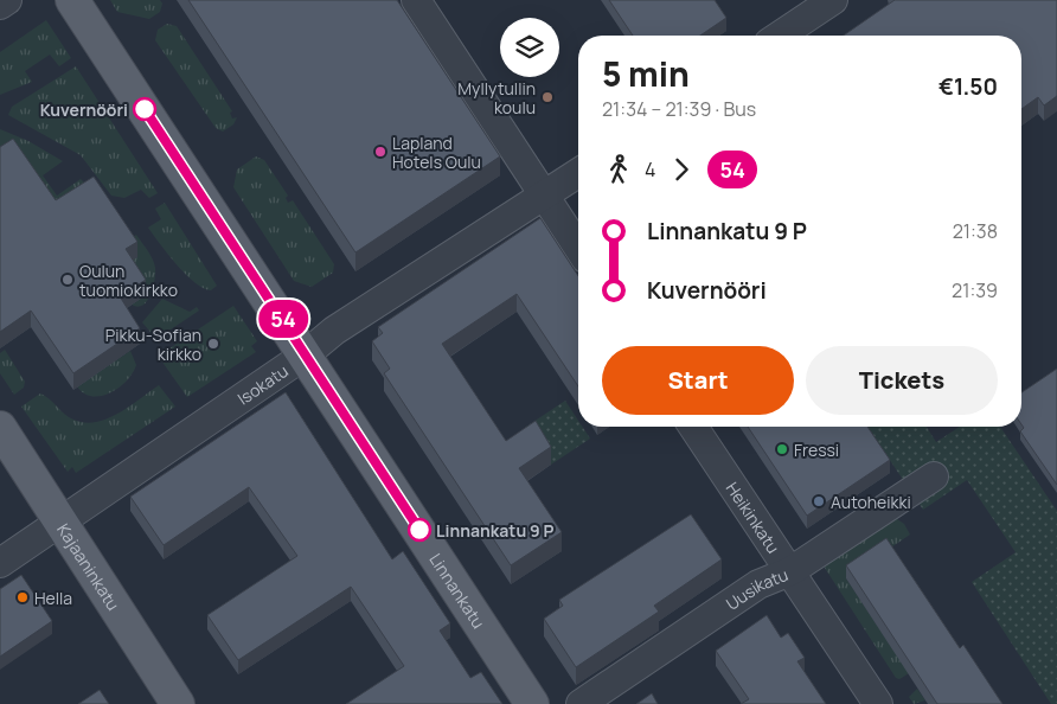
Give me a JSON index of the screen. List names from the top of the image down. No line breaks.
{"streets":{"main road":["Kajaaninkatu","Linnankatu"],"street":["Isokatu","Heikinkatu","Uusikatu"]},"crossings":[["Isokatu","Kajaaninkatu"],["Isokatu","Linnankatu"],["Heikinkatu","Uusikatu"]],"places":["Myllytullin koulu","Kuvernööri","Lapland Hotels Oulu","Oulun tuomiokirkko","Pikku-Sofian kirkko","Fressi","Autoheikki","Linnankatu 9 P","Hella"],"lines":["bus line 54"],"page":{"on_map":"54","heading":["5 min","21:34 – 21:39 · Bus","€1.50"],"legs":["4","54"],"list":[{"name":"Linnankatu 9 P","value":"21:38"},{"name":"Kuvernööri","value":"21:39"}],"buttons":["Start","Tickets"]}}
